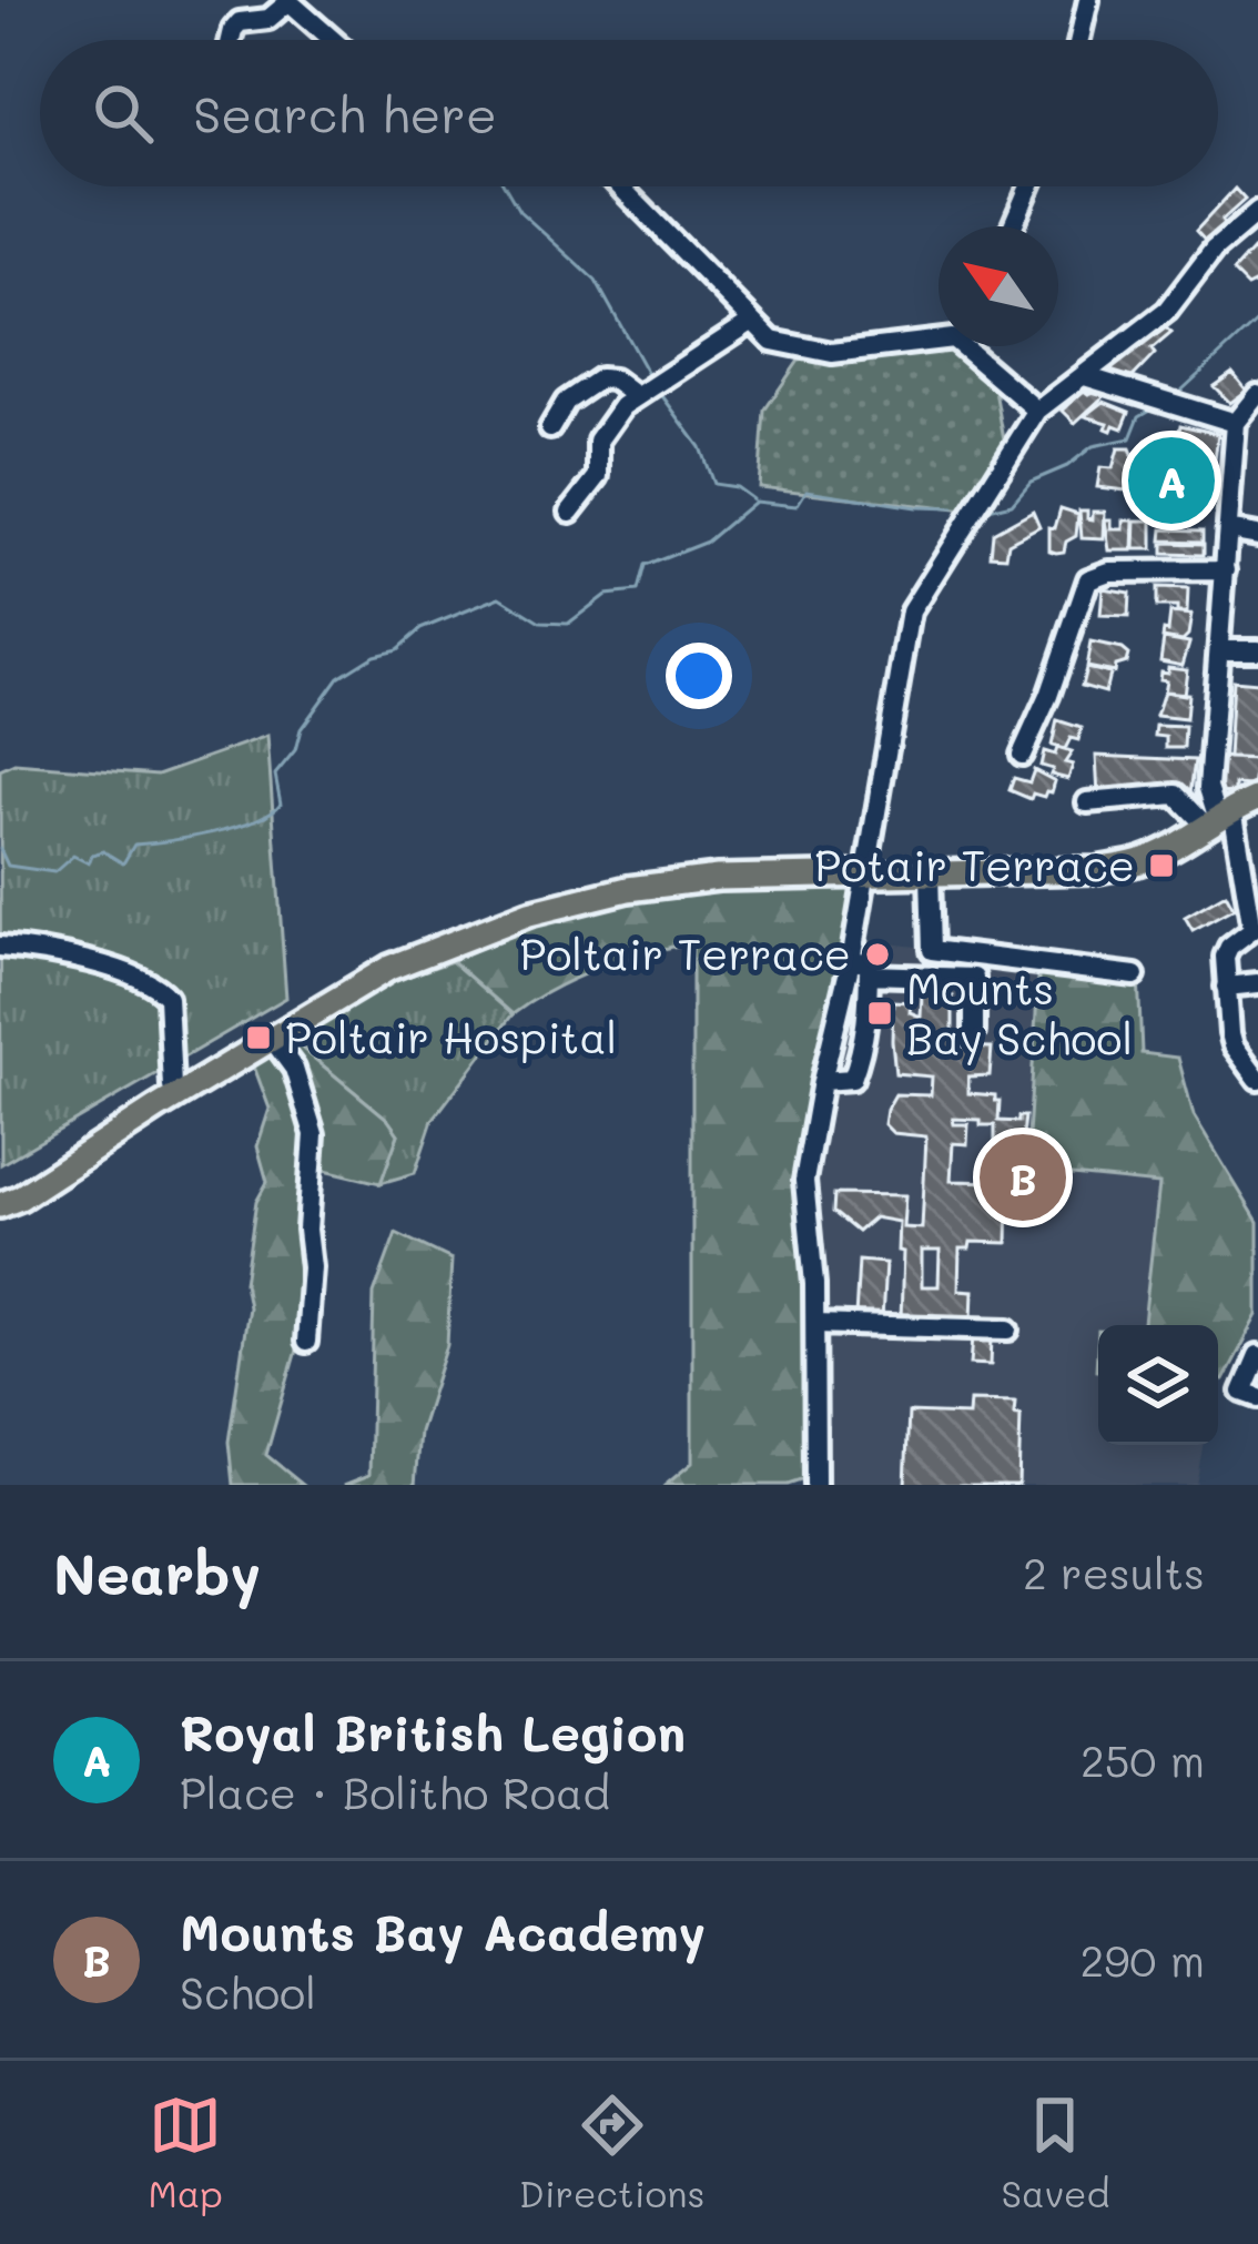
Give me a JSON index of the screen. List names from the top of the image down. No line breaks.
{"places":{"transit":["Potair Terrace","Mounts Bay School","Poltair Hospital"],"other":["Poltair Terrace"]},"north":"top left","page":{"search":"Search here","pins":["A","B"],"heading":["Nearby","2 results"],"list":[{"mark":"A","name":"Royal British Legion","note":"Place · Bolitho Road","value":"250 m"},{"mark":"B","name":"Mounts Bay Academy","note":"School","value":"290 m"}],"nav":["Map","Directions","Saved"]}}
